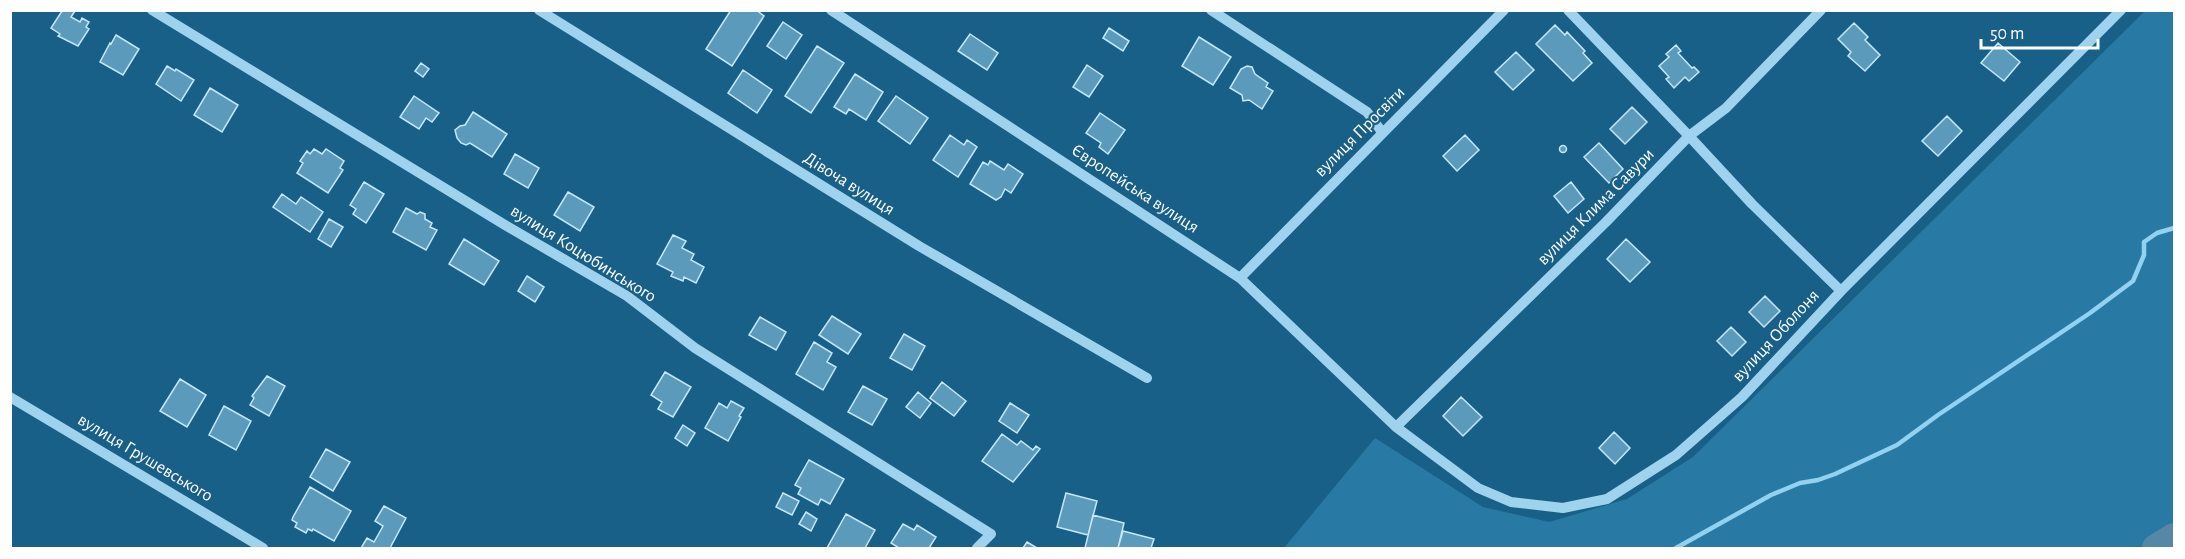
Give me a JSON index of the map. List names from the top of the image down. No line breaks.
{"streets":{"street":["вулиця Просвіти","Дівоча вулиця","Європейська вулиця","вулиця Клима Савури","вулиця Коцюбинського","вулиця Оболоня","вулиця Грушевського"]},"crossings":[["вулиця Просвіти","Європейська вулиця"],["Європейська вулиця","вулиця Клима Савури"],["Європейська вулиця","вулиця Оболоня"],["вулиця Клима Савури","вулиця Оболоня"]],"scale_bar":"50 m"}
